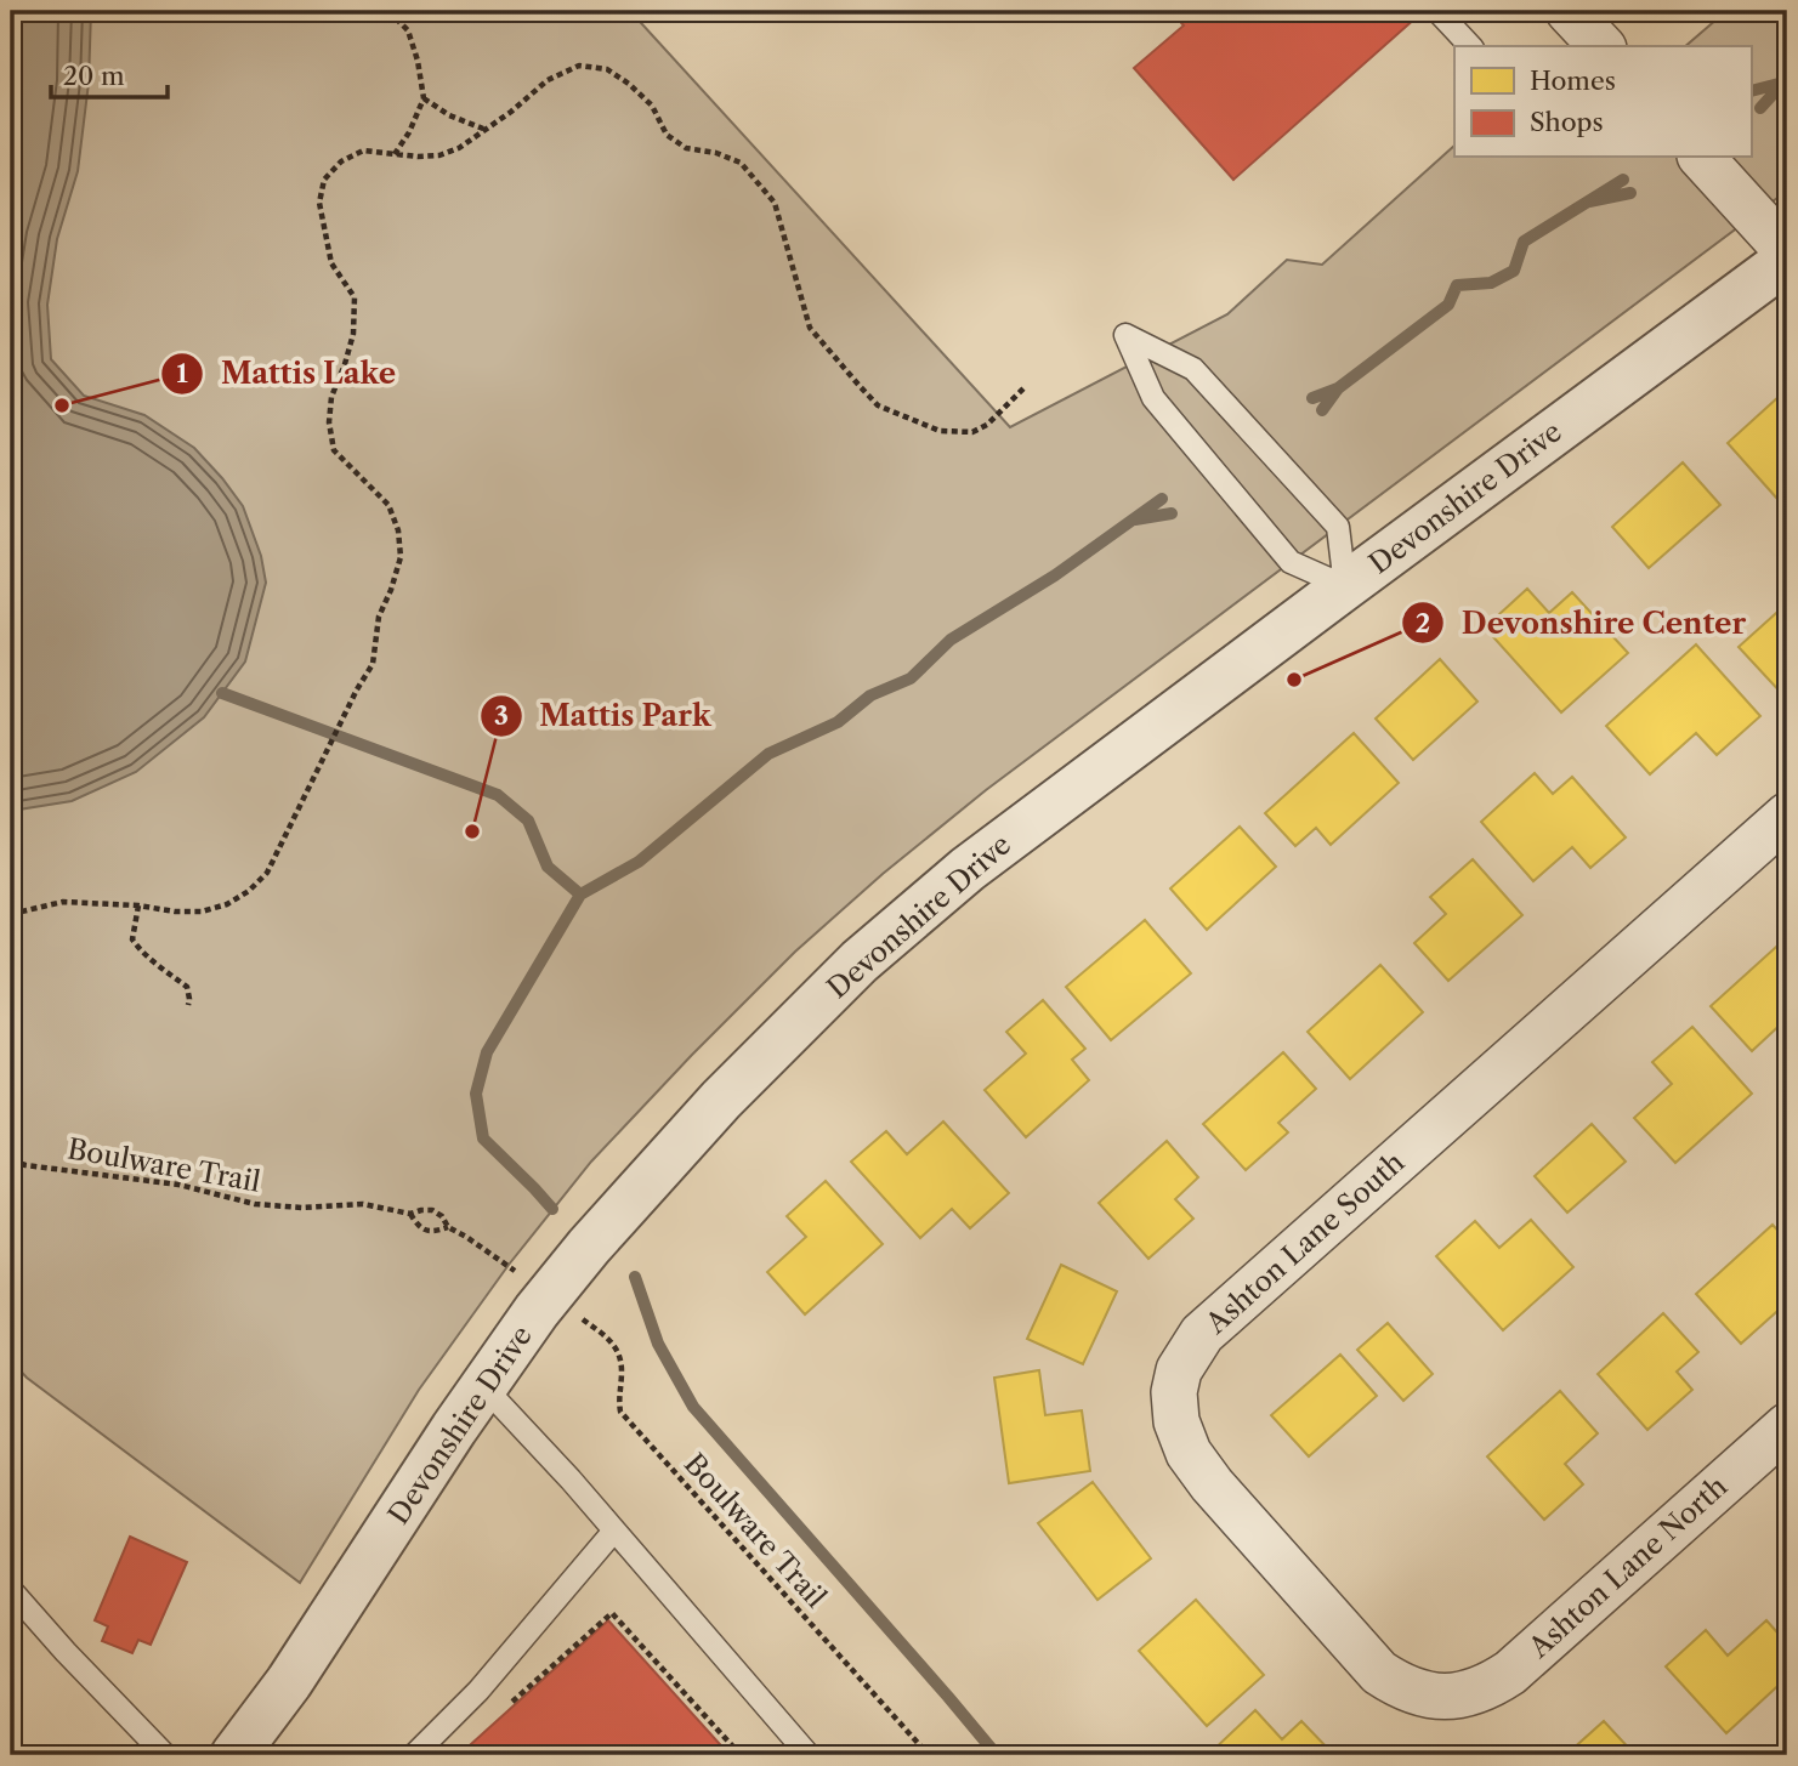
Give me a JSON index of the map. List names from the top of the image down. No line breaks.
{"streets":{"street":["Devonshire Drive","Ashton Lane South","Ashton Lane North"],"path":["Boulware Trail"]},"crossings":[["Ashton Lane South","Ashton Lane North"]],"places":["Mattis Lake","Devonshire Center","Mattis Park"],"legend":["Homes","Shops"],"scale_bar":"20 m"}
